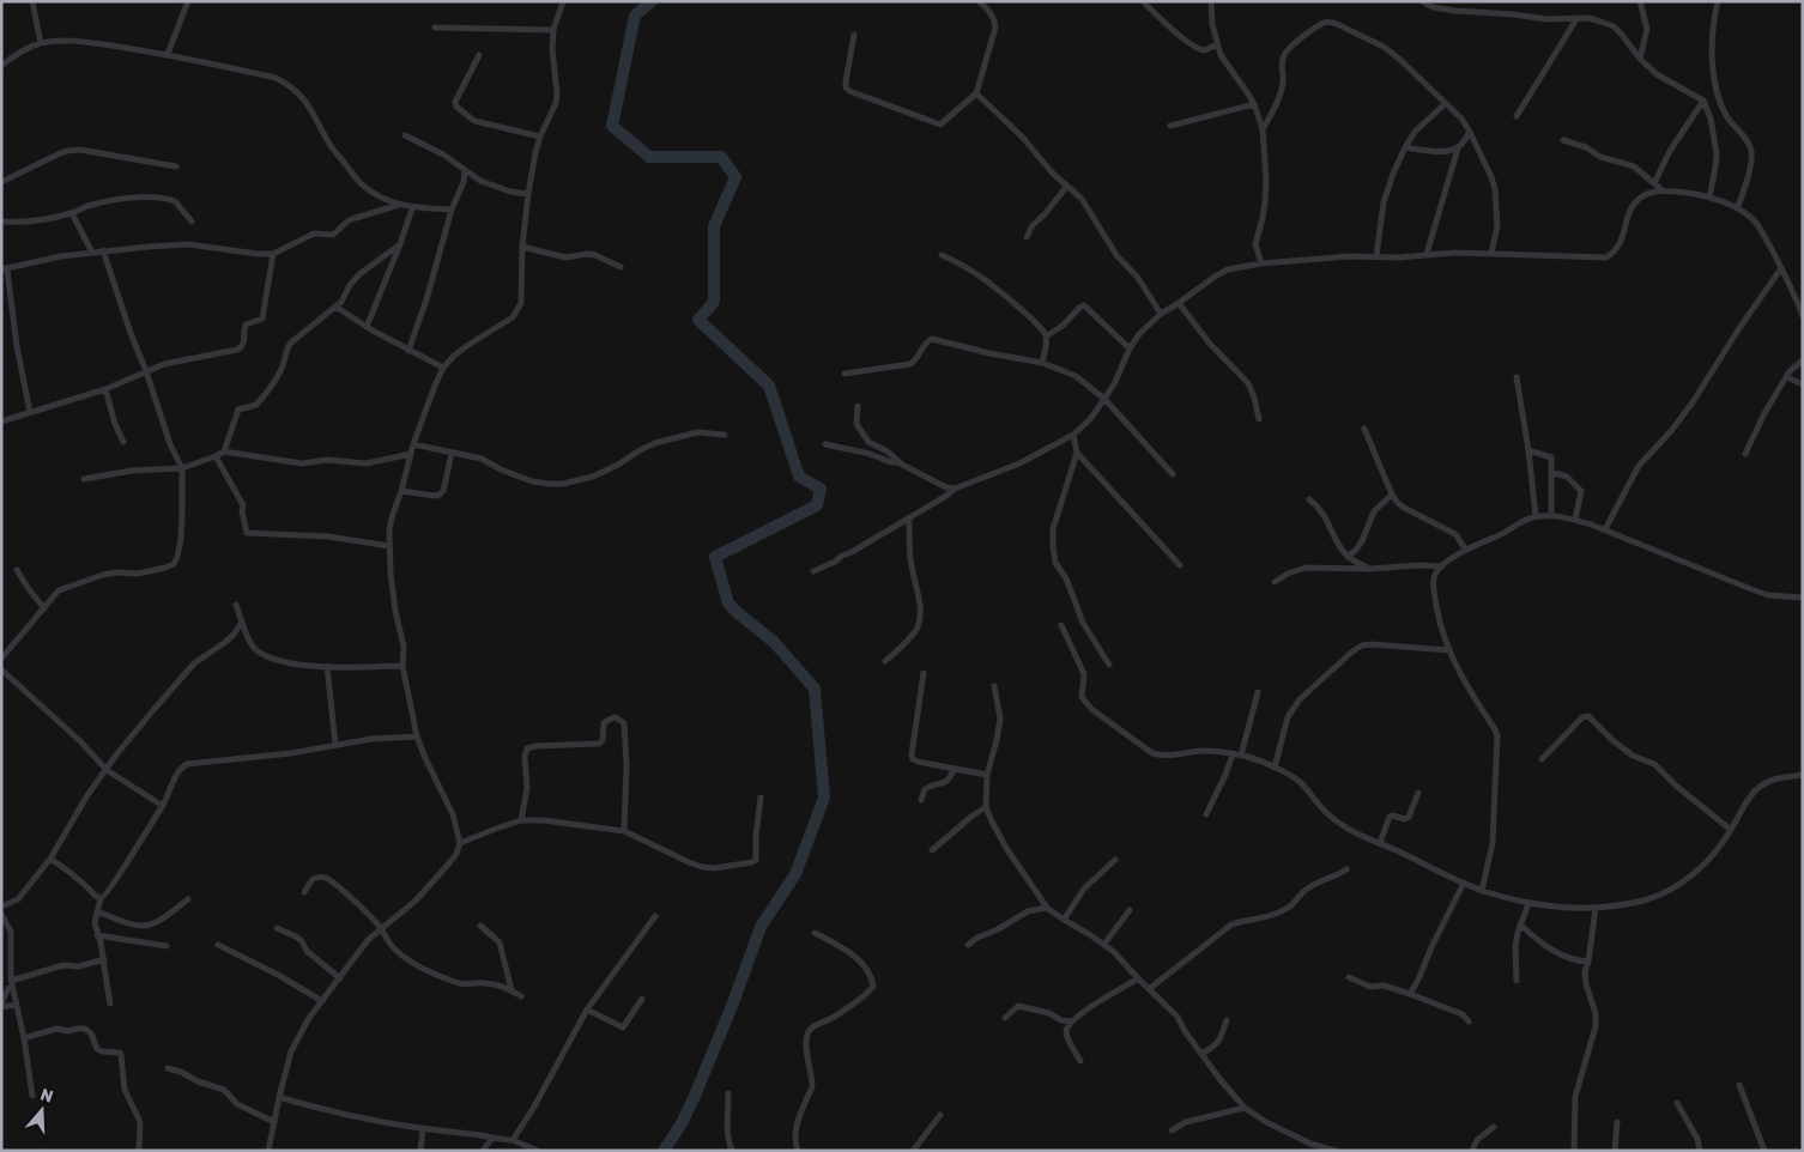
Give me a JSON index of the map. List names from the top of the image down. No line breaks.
{"north":"top"}
